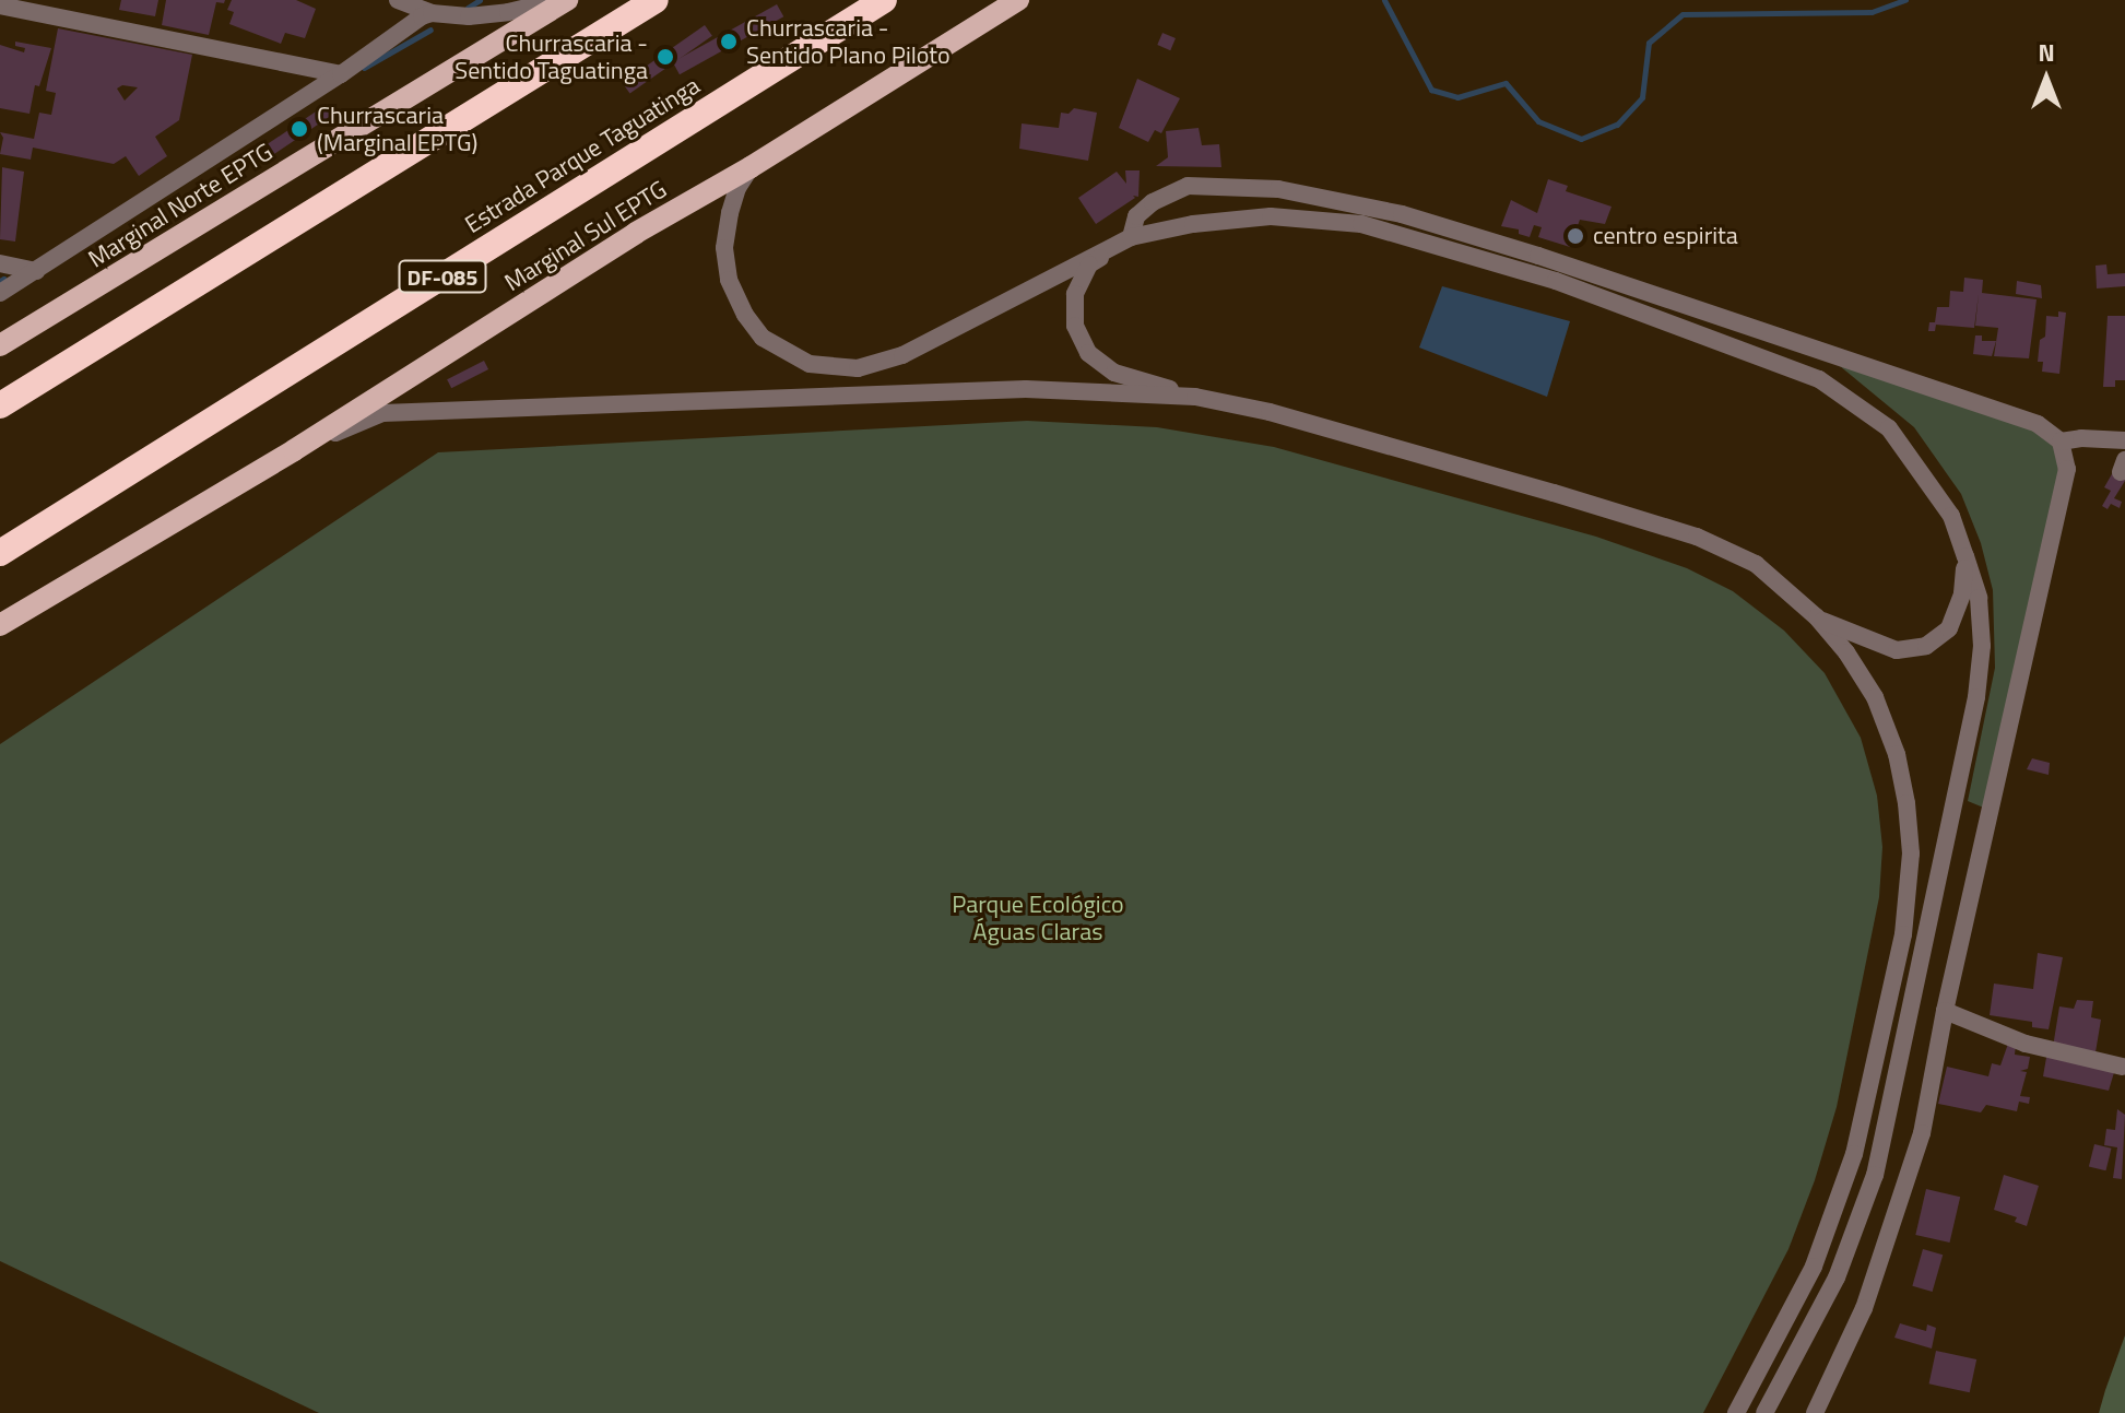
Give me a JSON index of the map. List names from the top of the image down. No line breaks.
{"streets":{"highway":["Estrada Parque Taguatinga","DF-085"],"main road":["Marginal Norte EPTG","Marginal Sul EPTG"]},"parks":["Parque Ecológico Águas Claras"],"places":["Churrascaria - Sentido Plano Piloto","Churrascaria - Sentido Taguatinga","Churrascaria (Marginal EPTG)","centro espirita"],"north":"top"}
